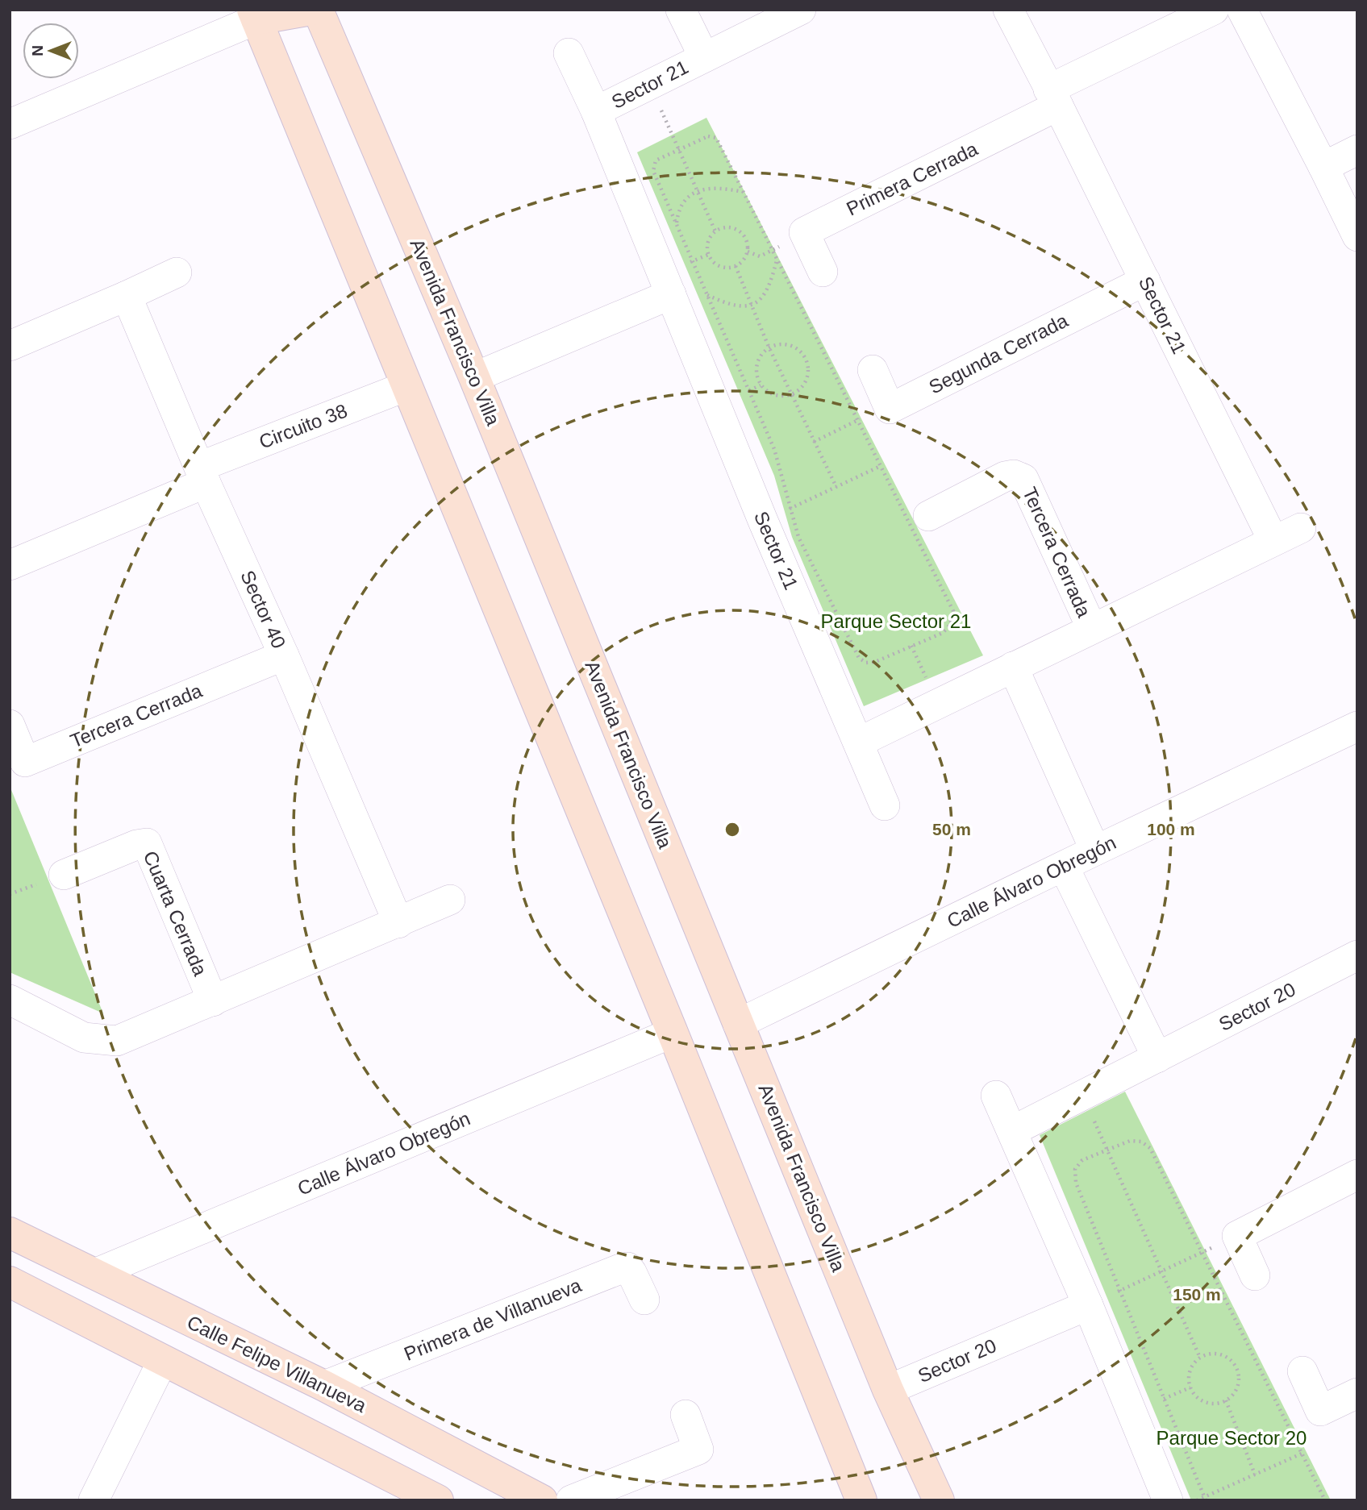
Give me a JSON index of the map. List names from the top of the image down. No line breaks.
{"streets":{"street":["Sector 21","Primera Cerrada","Avenida Francisco Villa","Segunda Cerrada","Circuito 38","Tercera Cerrada","Sector 40","Calle Álvaro Obregón","Cuarta Cerrada","Sector 20","Primera de Villanueva","Calle Felipe Villanueva"]},"crossings":[["Sector 21","Primera Cerrada"],["Sector 21","Segunda Cerrada"],["Avenida Francisco Villa","Calle Álvaro Obregón"],["Avenida Francisco Villa","Sector 20"],["Circuito 38","Sector 40"],["Tercera Cerrada","Sector 40"],["Calle Álvaro Obregón","Calle Felipe Villanueva"],["Primera de Villanueva","Calle Felipe Villanueva"]],"parks":["Parque Sector 21","Parque Sector 20"],"north":"left","rings":["50 m","100 m","150 m"]}
